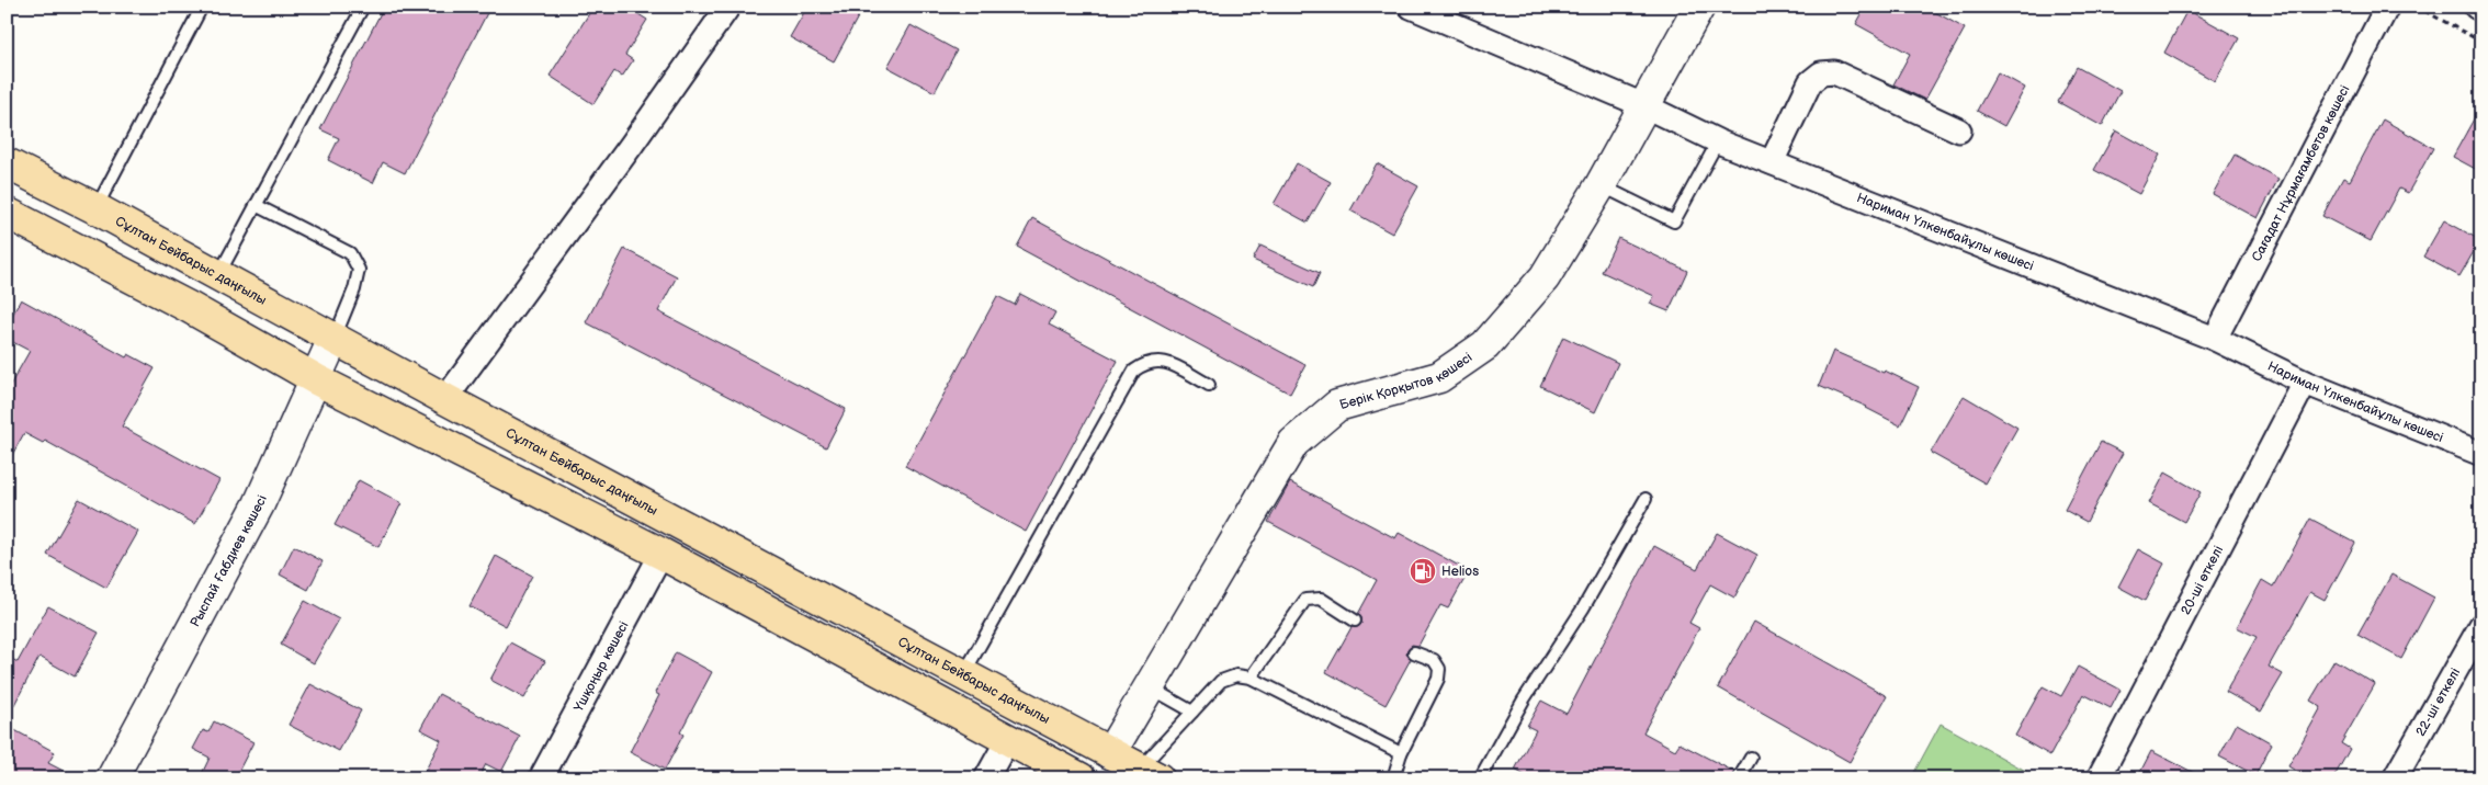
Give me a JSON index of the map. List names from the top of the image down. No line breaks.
{"streets":{"main road":["Сұлтан Бейбарыс даңғылы"],"street":["Сағадат Нұрмағамбетов көшесі","Нариман Үлкенбайұлы көшесі","Берік Қорқытов көшесі","Рыспай Ғабдиев көшесі","20-ші өткелі","Үшқоңыр көшесі","22-ші өткелі"]},"crossings":[["Сағадат Нұрмағамбетов көшесі","Нариман Үлкенбайұлы көшесі"],["Нариман Үлкенбайұлы көшесі","Берік Қорқытов көшесі"],["Нариман Үлкенбайұлы көшесі","20-ші өткелі"],["Сұлтан Бейбарыс даңғылы","Берік Қорқытов көшесі"],["Сұлтан Бейбарыс даңғылы","Рыспай Ғабдиев көшесі"]],"places":{"fuel station":["Helios"]}}
